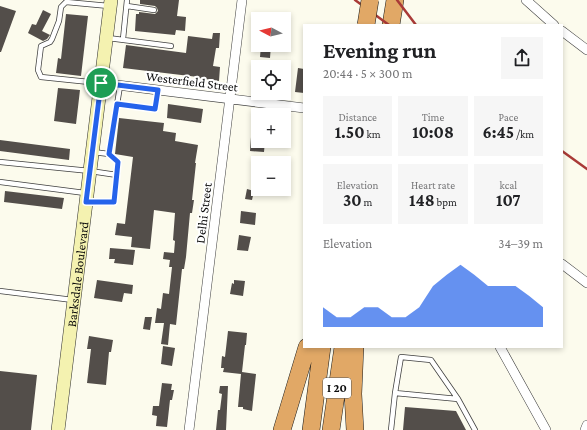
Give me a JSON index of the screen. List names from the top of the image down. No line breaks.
{"streets":{"highway":["I 20"],"main road":["Barksdale Boulevard"],"street":["Westerfield Street","Delhi Street"]},"crossings":[["Westerfield Street","Delhi Street"],["Westerfield Street","Barksdale Boulevard"]],"north":"left","page":{"map_buttons":["+","−"],"heading":["Evening run","20:44 · 5 × 300 m"],"stats":[["Distance","1.50 km"],["Time","10:08"],["Pace","6:45 /km"],["Elevation","30 m"],["Heart rate","148 bpm"],["kcal","107"]],"chart":["Elevation","34–39 m"]}}
